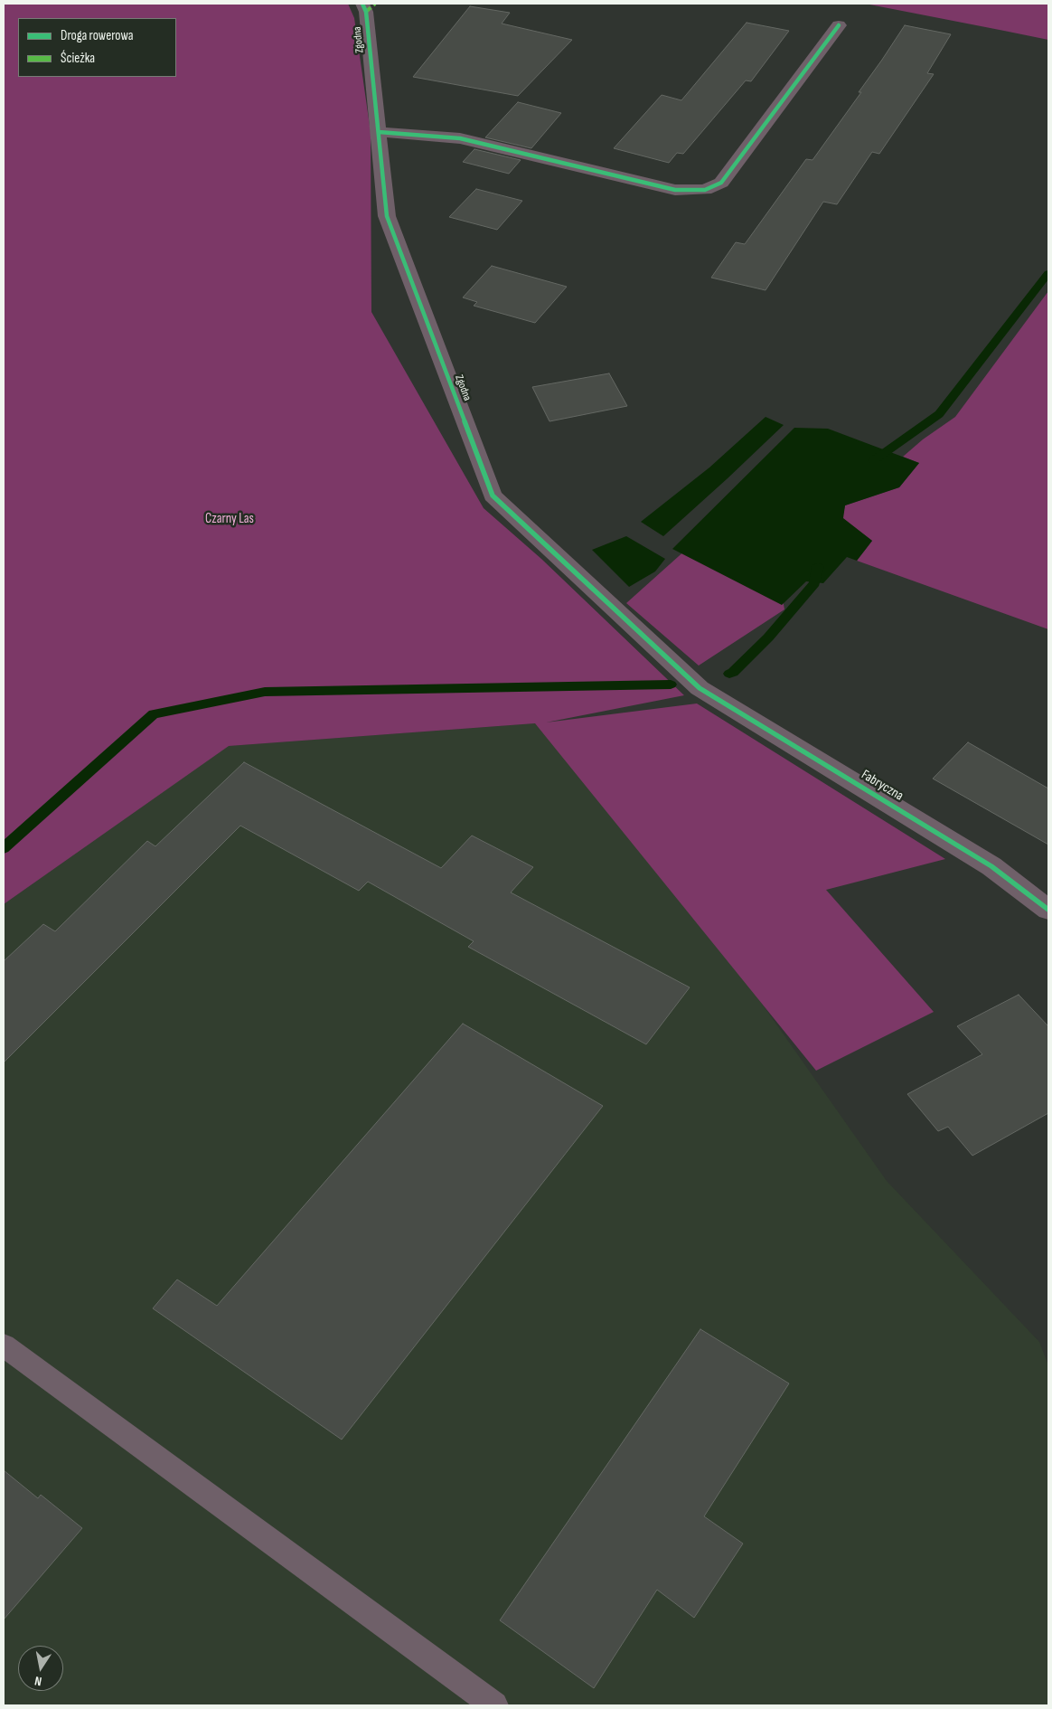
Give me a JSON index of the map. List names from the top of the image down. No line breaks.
{"streets":{"street":["Zgodna","Fabryczna"]},"crossings":[["Zgodna","Fabryczna"]],"parks":["Czarny Las"],"legend":["Droga rowerowa","Ścieżka"],"north":"bottom"}
